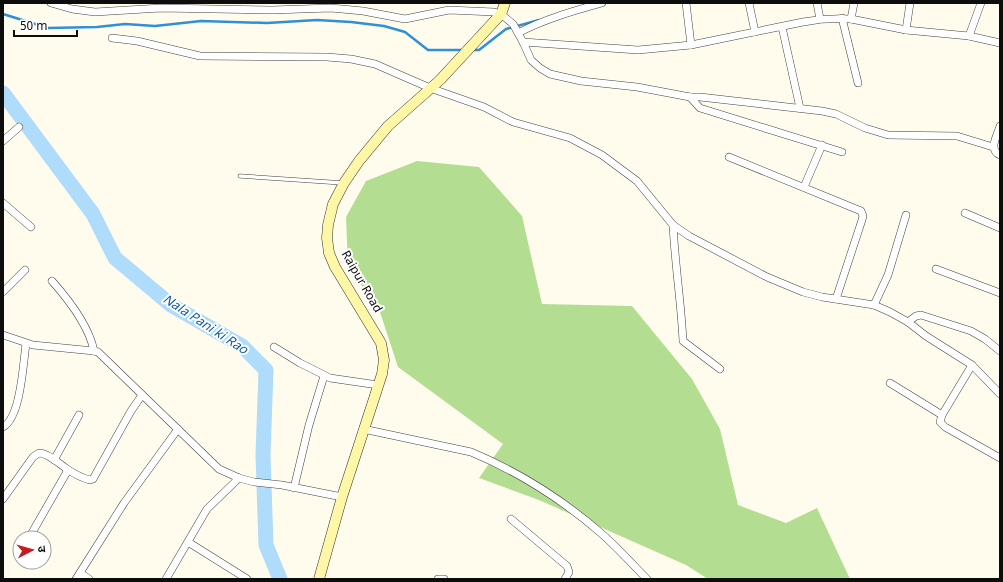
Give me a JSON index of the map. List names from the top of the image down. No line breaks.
{"streets":{"main road":["Raipur Road"]},"water":["Nala Pani ki Rao"],"scale_bar":"50 m","north":"right"}
